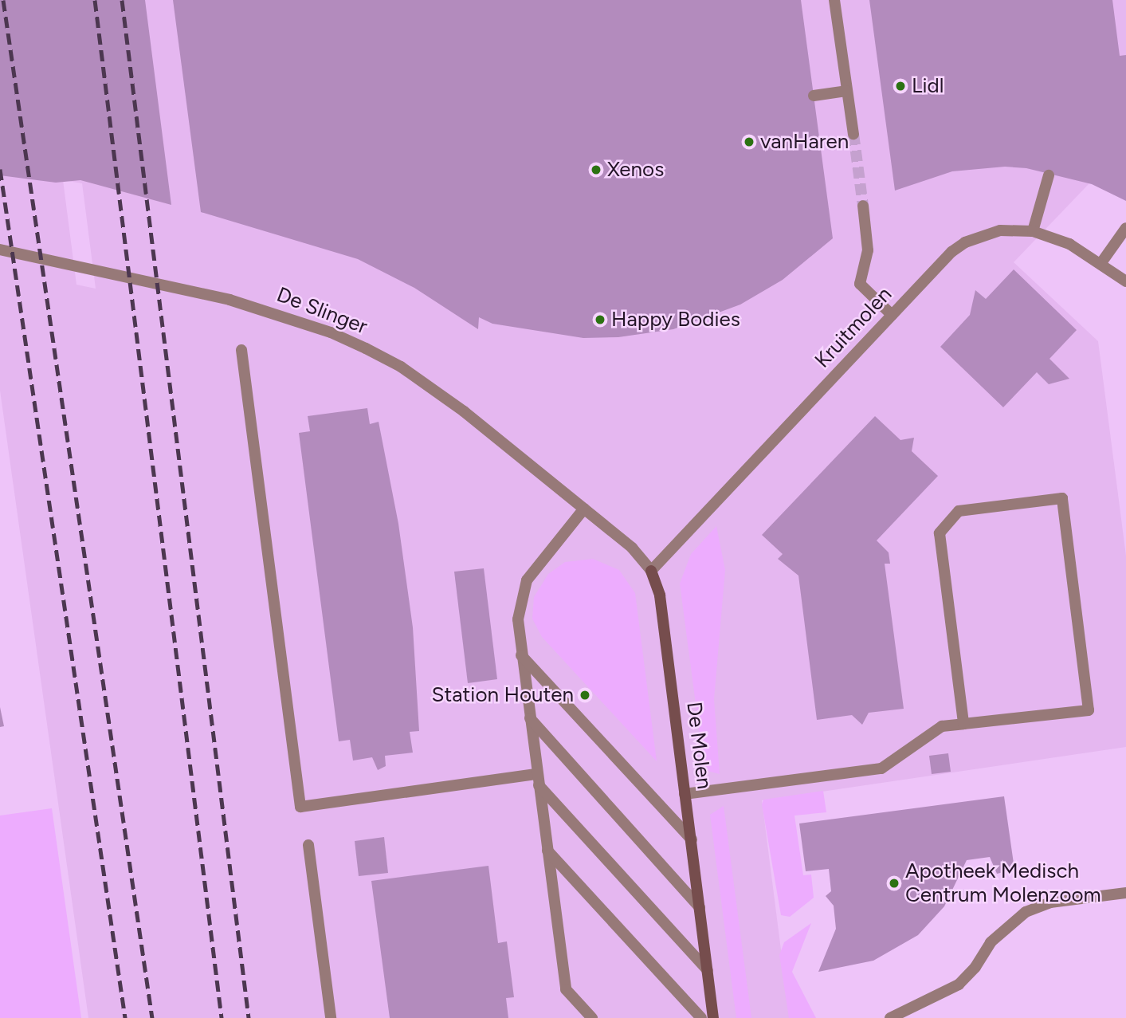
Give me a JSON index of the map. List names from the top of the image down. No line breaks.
{"streets":{"street":["De Slinger","Kruitmolen","De Molen"]},"crossings":[["De Slinger","De Molen"],["Kruitmolen","De Molen"]],"places":["Lidl","vanHaren","Xenos","Happy Bodies","Station Houten","Apotheek Medisch Centrum Molenzoom"]}
